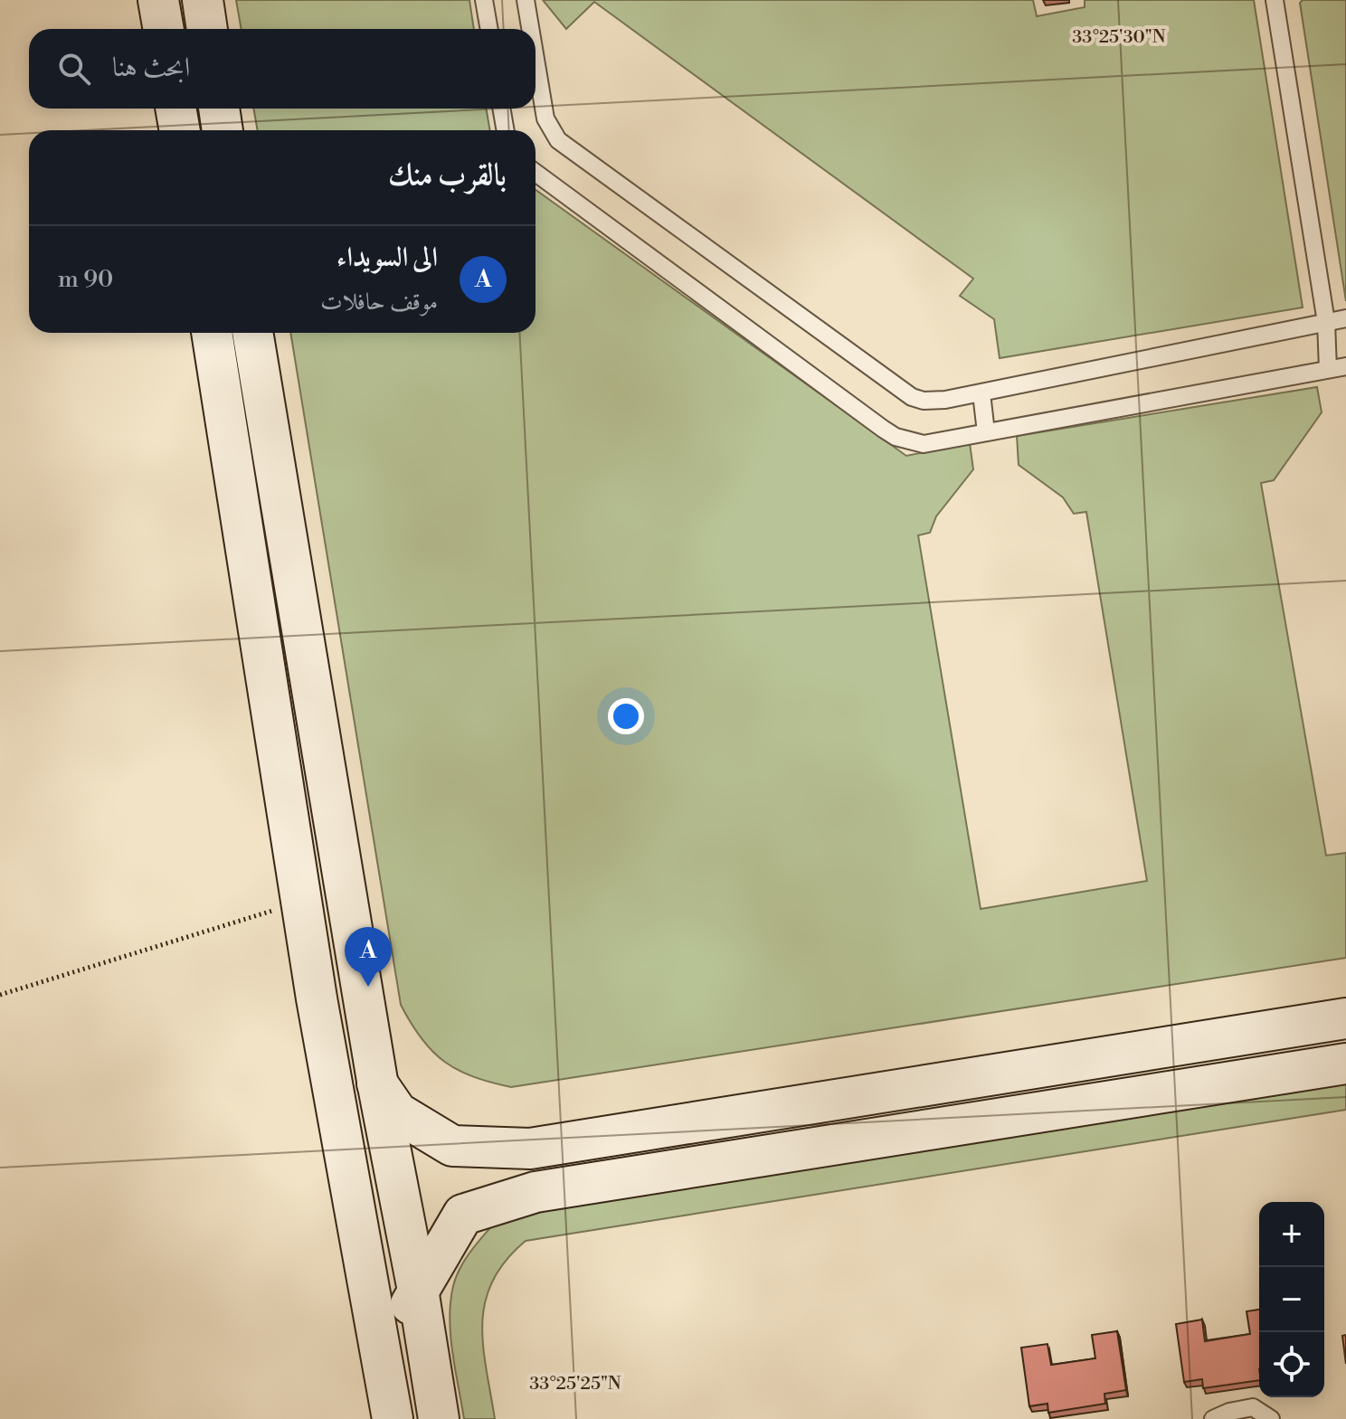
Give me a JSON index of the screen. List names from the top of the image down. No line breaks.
{"page":{"search":"ابحث هنا","heading":"بالقرب منك","list":[{"mark":"A","name":"الى السويداء","note":"موقف حافلات","value":"90 m"}],"pins":"A","map_buttons":["+","−"]},"coordinates":["33°25'30\"N","33°25'25\"N"]}
